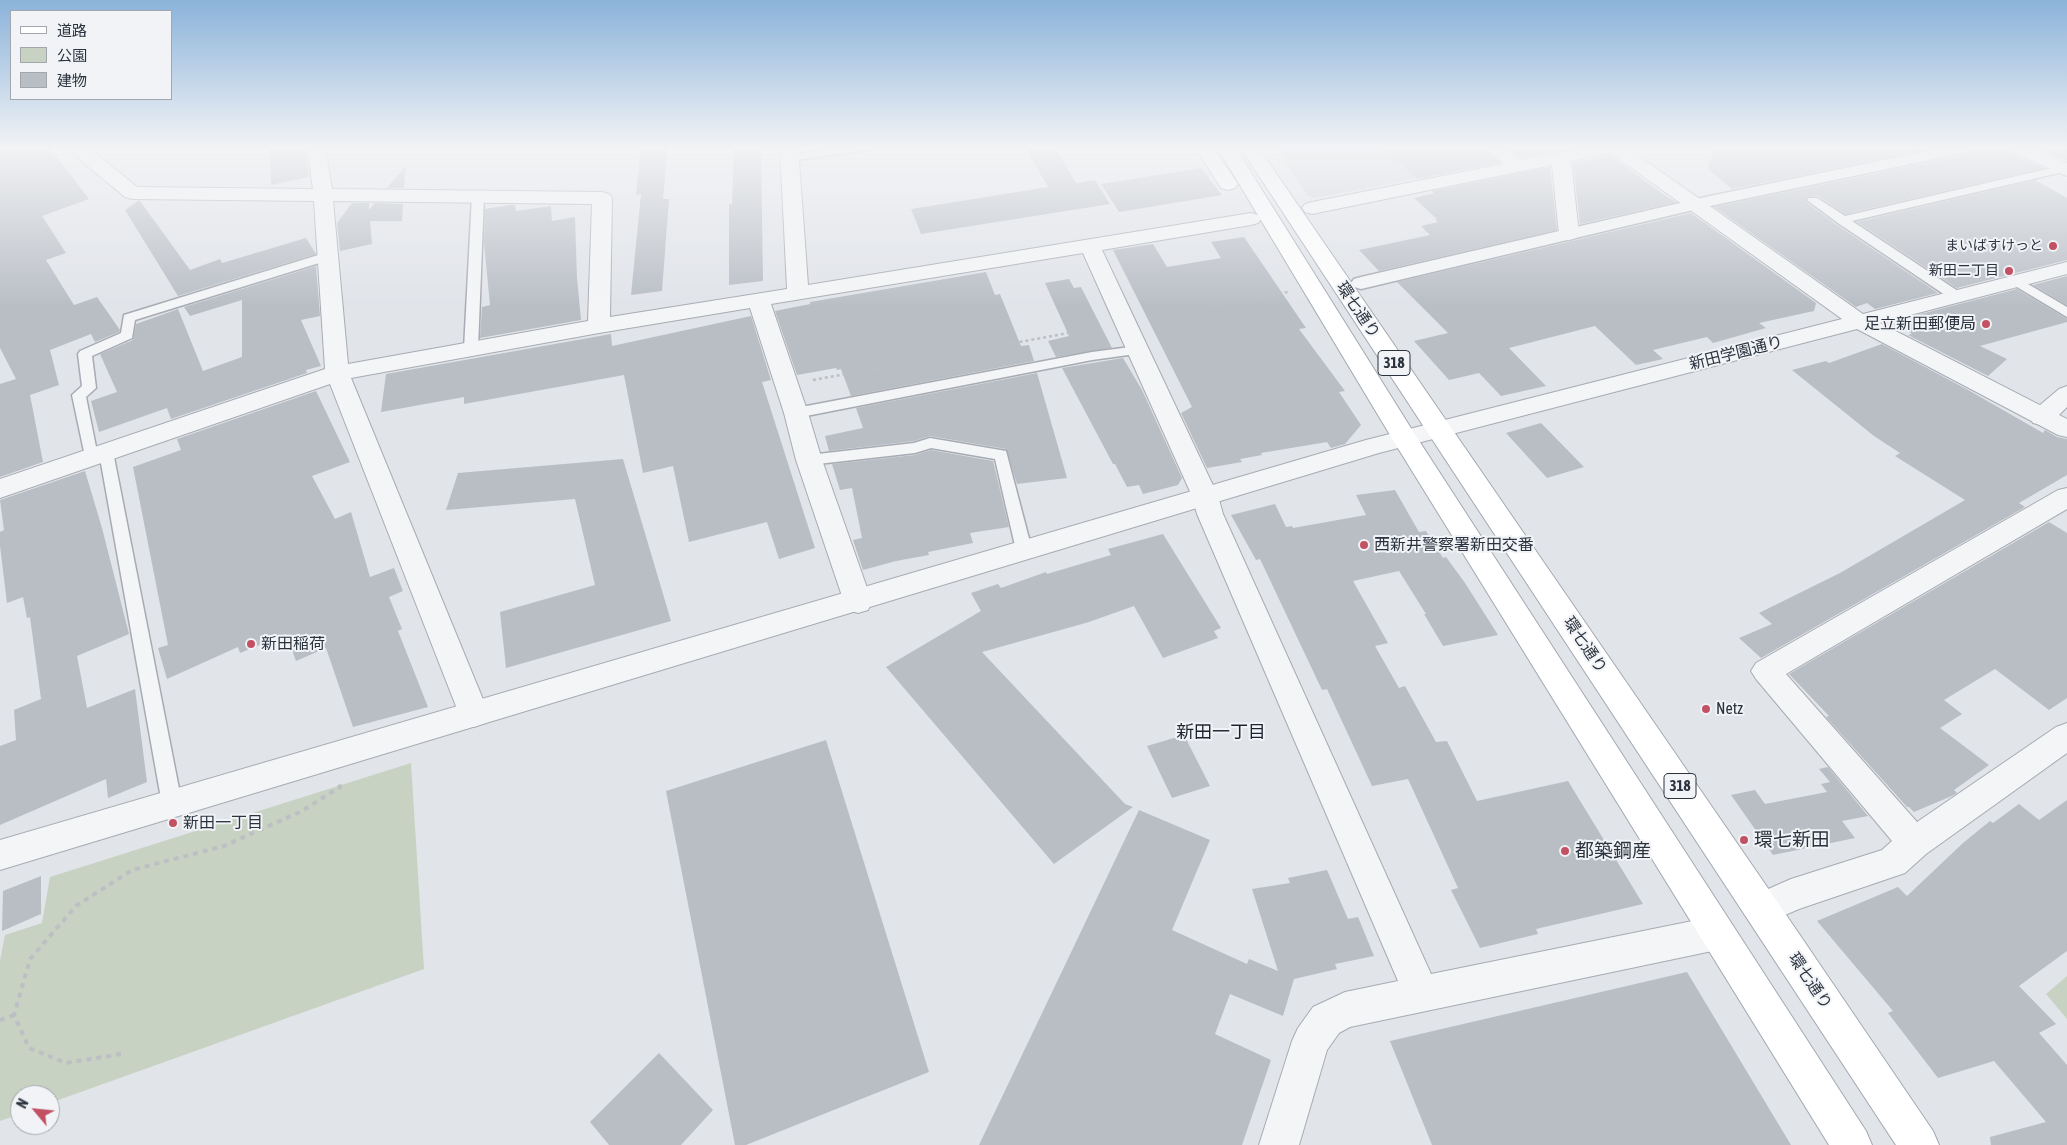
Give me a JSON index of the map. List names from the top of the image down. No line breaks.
{"streets":{"main road":["環七通り","318"],"street":["新田学園通り"]},"crossings":[["環七通り","新田学園通り"]],"districts":["新田一丁目"],"places":["まいばすけっと","新田二丁目","足立新田郵便局","西新井警察署新田交番","新田稲荷","Netz","新田一丁目","環七新田","都築鋼産"],"legend":["道路","公園","建物"],"north":"top left"}
